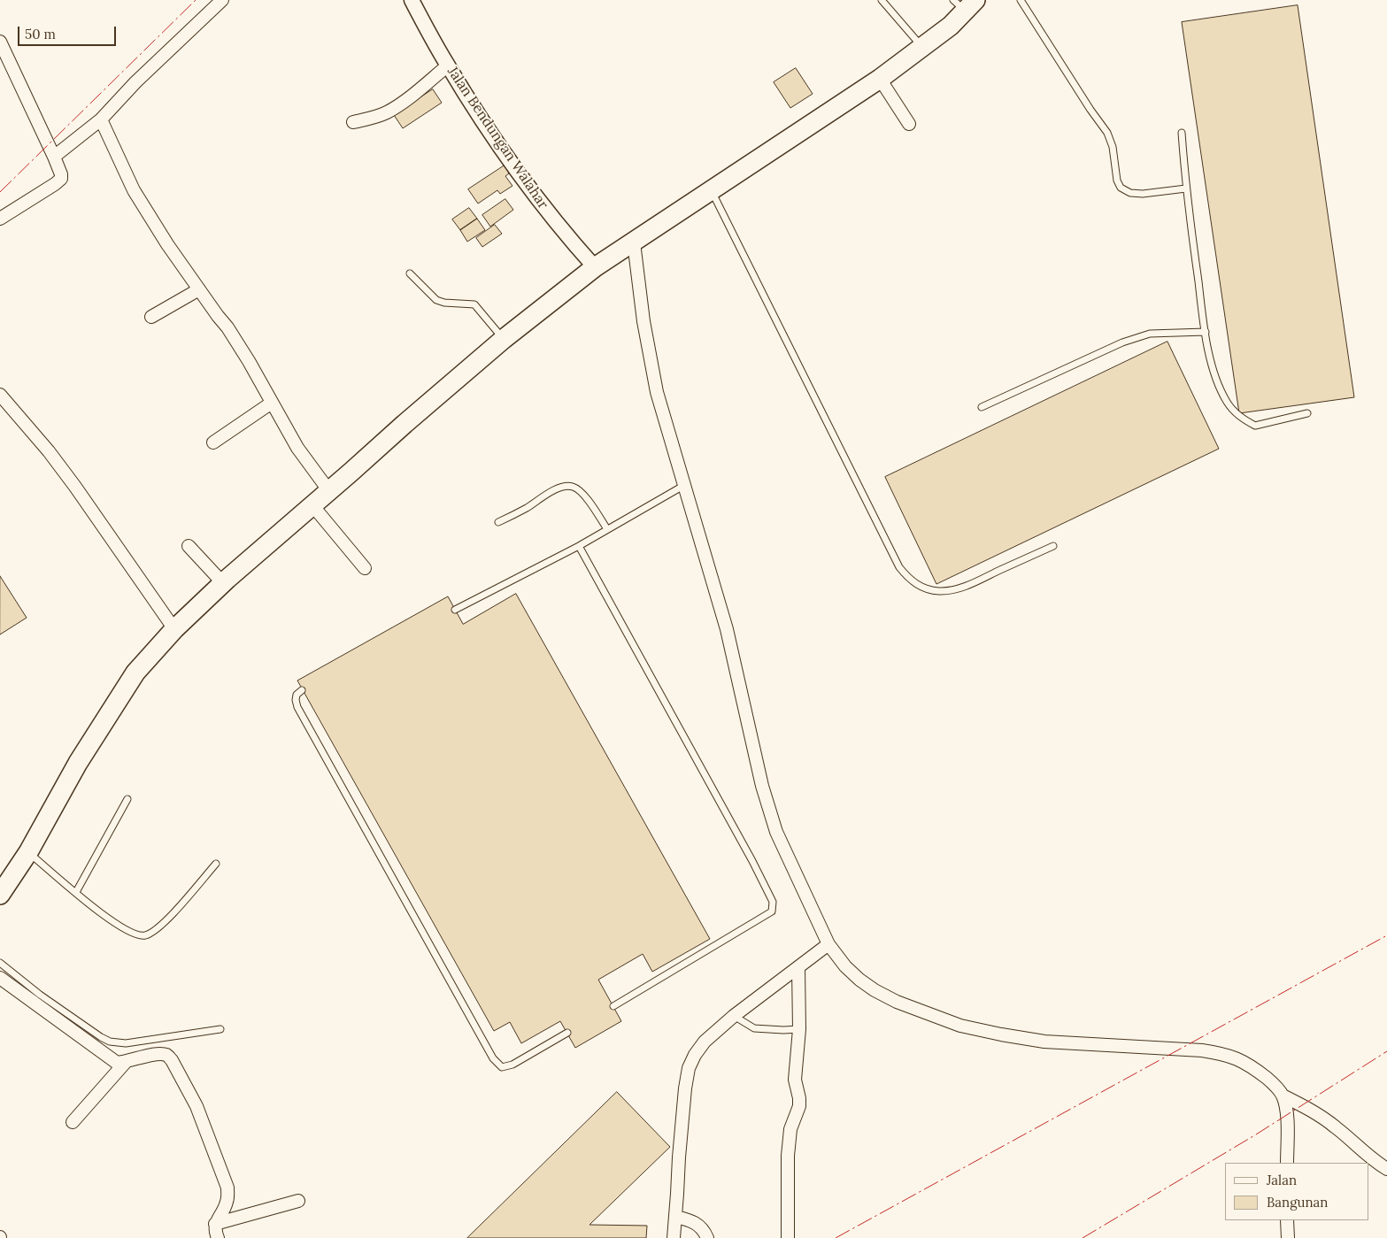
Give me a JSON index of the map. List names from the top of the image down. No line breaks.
{"streets":{"street":["Jalan Bendungan Walahar"]},"legend":["Jalan","Bangunan"],"scale_bar":"50 m"}
